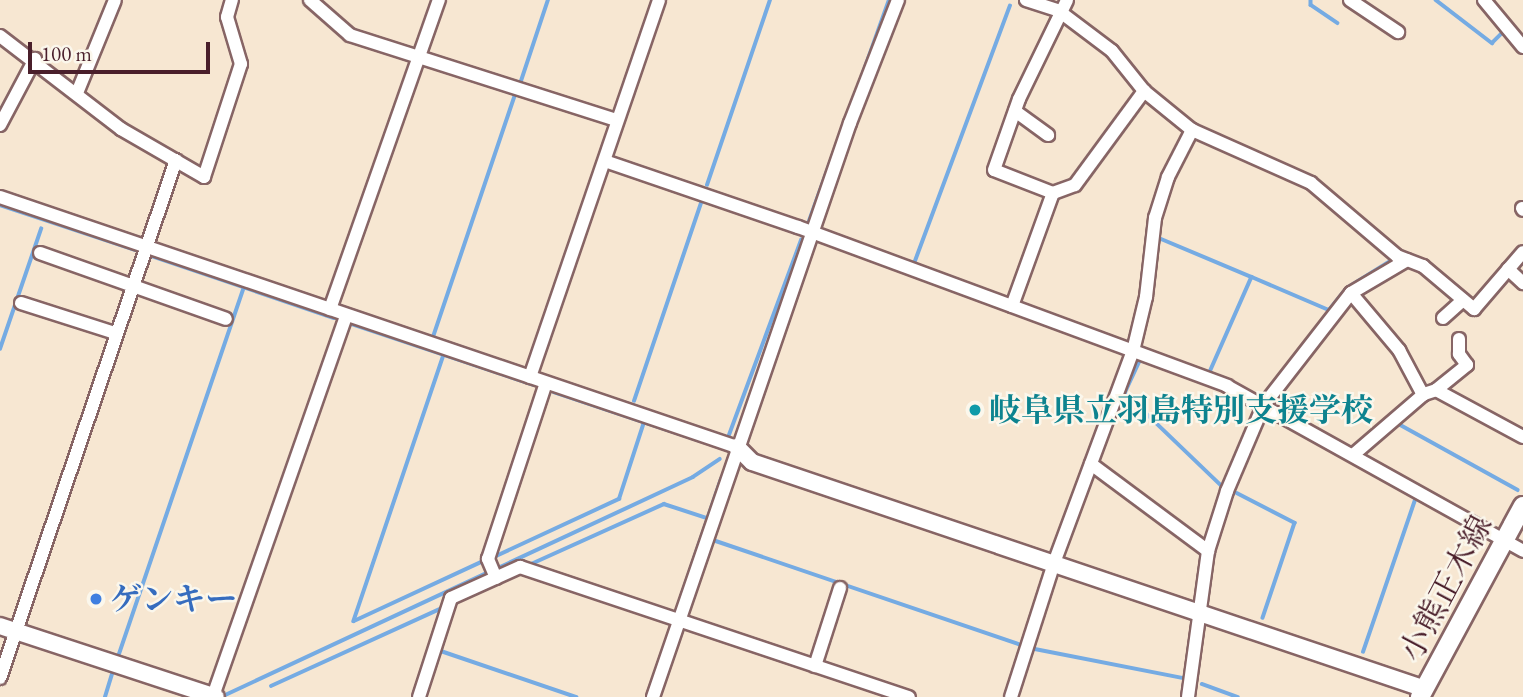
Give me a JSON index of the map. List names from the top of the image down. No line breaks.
{"streets":{"main road":["小熊正木線"]},"places":["岐阜県立羽島特別支援学校","ゲンキー"],"scale_bar":"100 m"}
